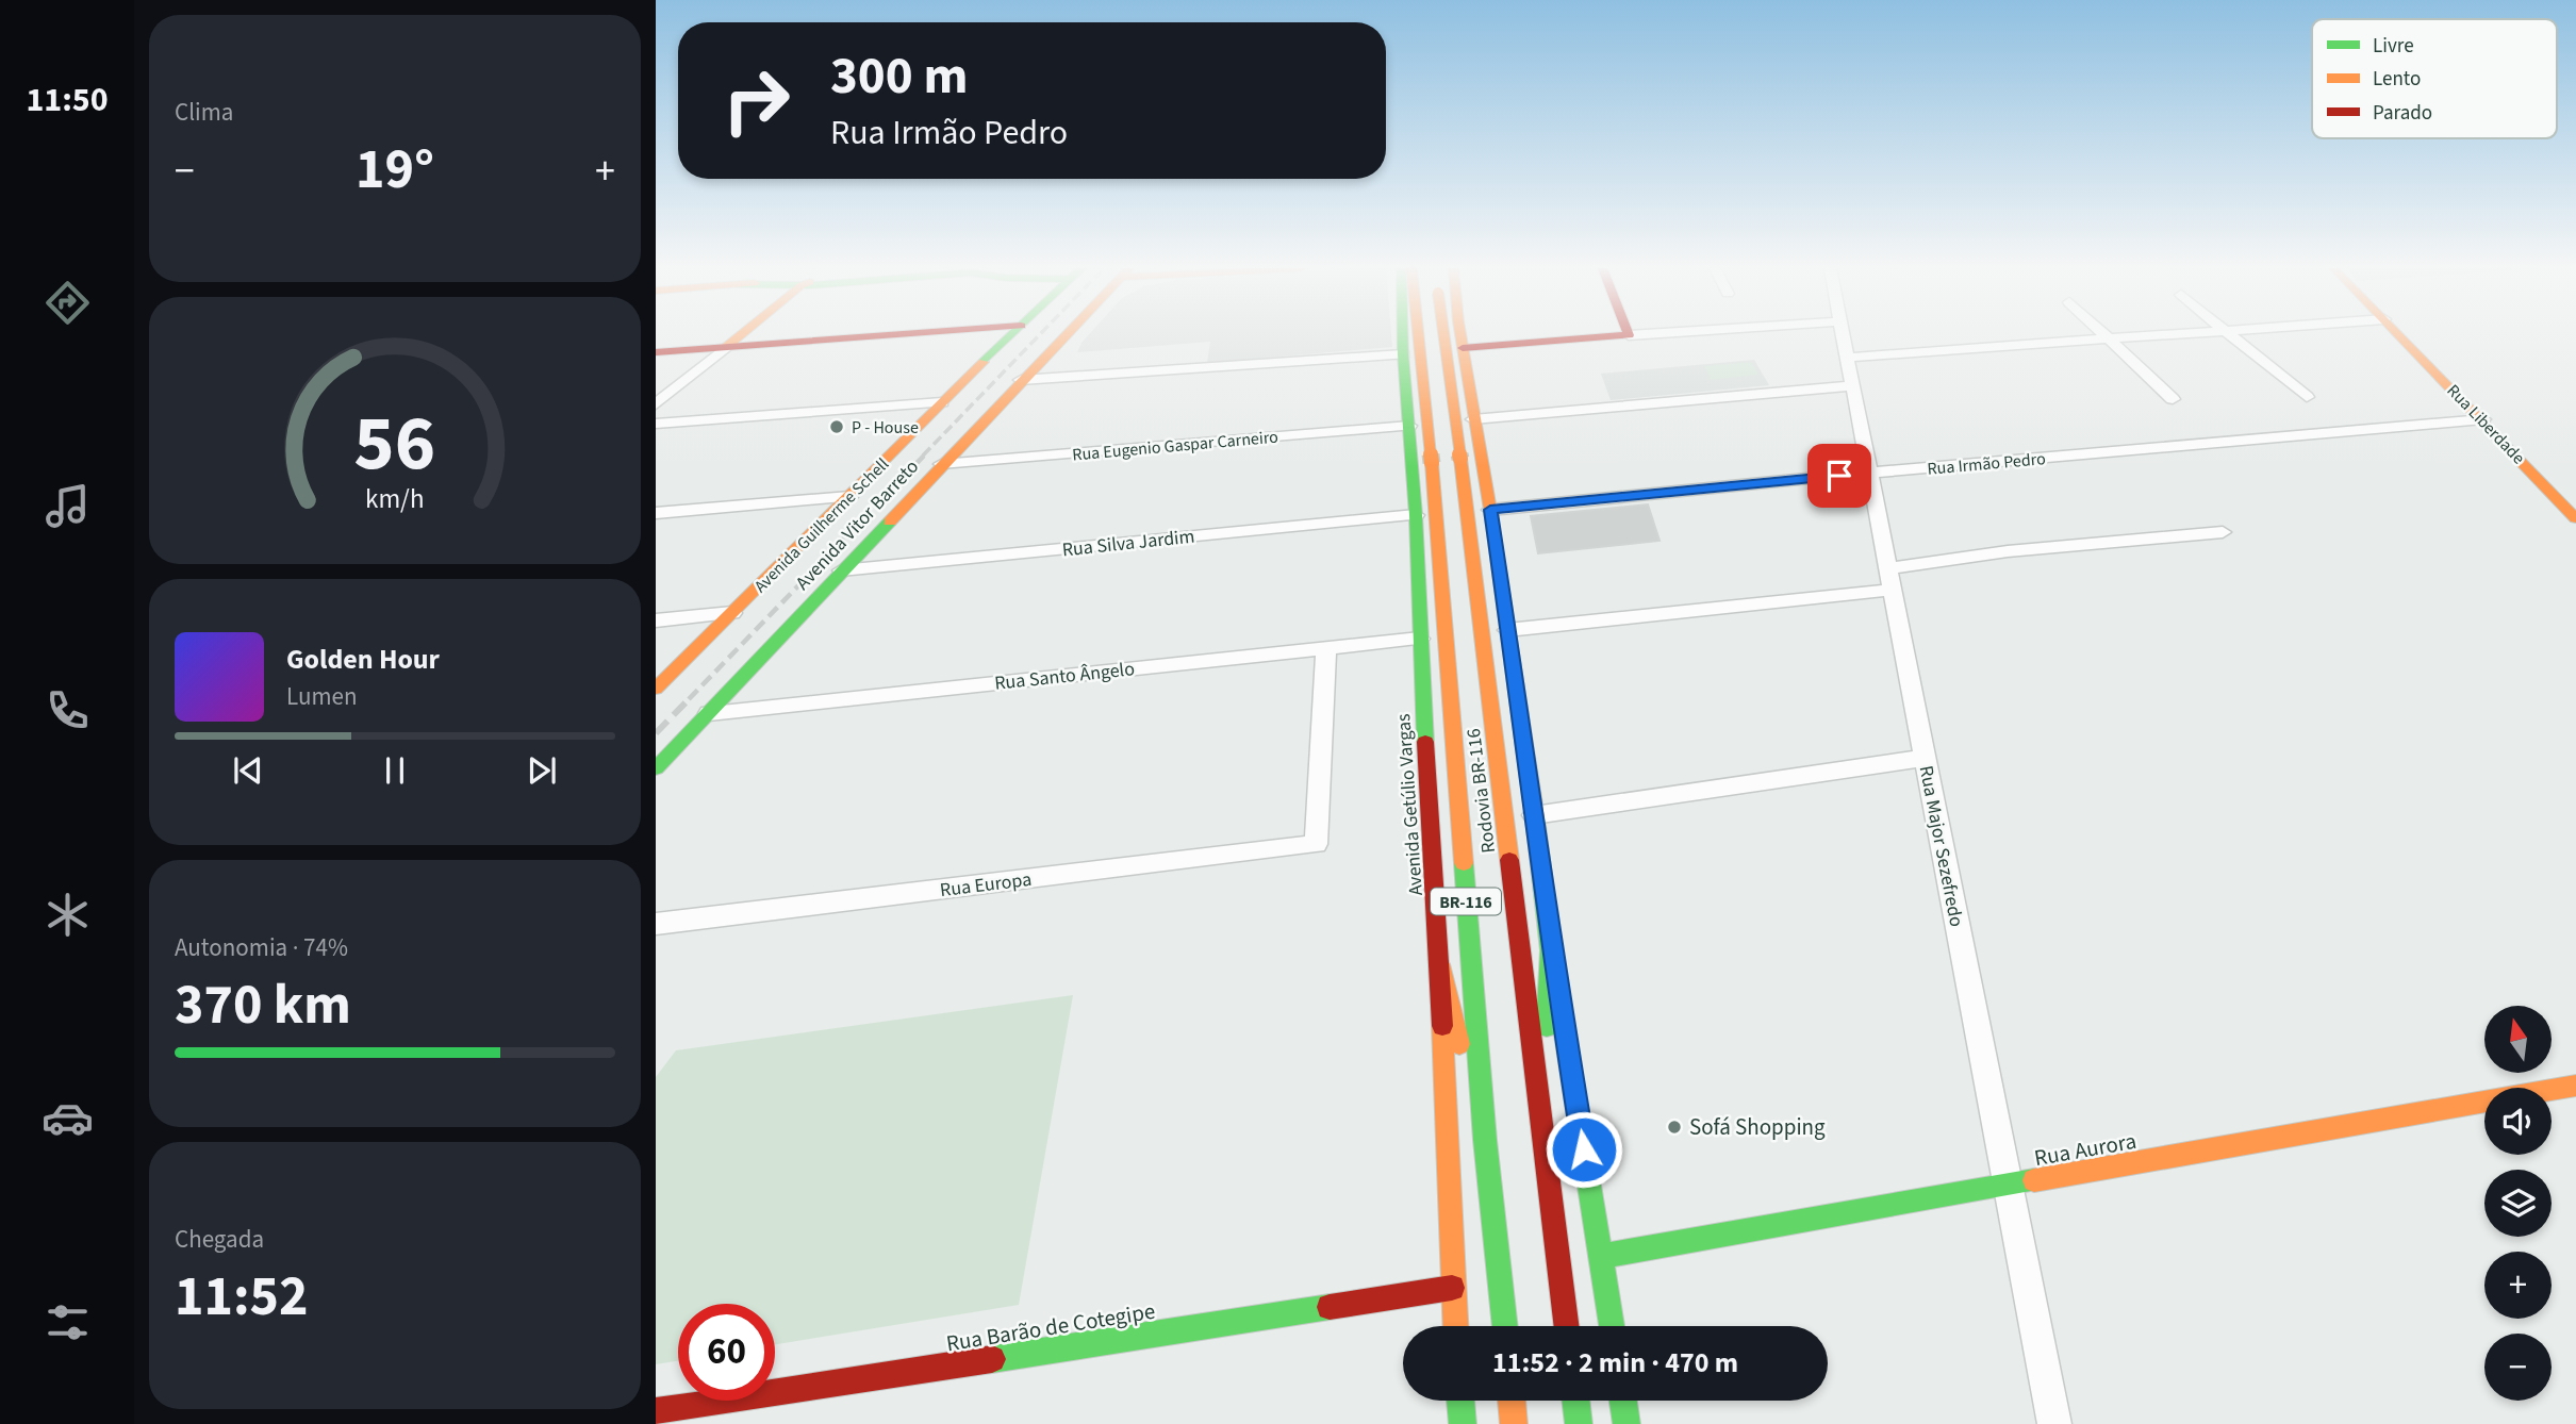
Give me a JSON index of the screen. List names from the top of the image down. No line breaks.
{"streets":{"main road":["Rua Liberdade","Avenida Guilherme Schell","Avenida Vitor Barreto","Rodovia BR-116","Avenida Getúlio Vargas","BR-116","Rua Aurora","Rua Barão de Cotegipe"],"street":["Rua Eugenio Gaspar Carneiro","Rua Irmão Pedro","Rua Silva Jardim","Rua Santo Ângelo","Rua Major Sezefredo","Rua Europa"]},"crossings":[["Rua Liberdade","Rua Irmão Pedro"],["Rua Eugenio Gaspar Carneiro","Avenida Vitor Barreto"],["Rua Eugenio Gaspar Carneiro","Avenida Getúlio Vargas"],["Rua Irmão Pedro","Rua Major Sezefredo"],["Avenida Vitor Barreto","Rua Silva Jardim"],["Avenida Vitor Barreto","Rua Santo Ângelo"],["Rua Silva Jardim","Avenida Getúlio Vargas"],["Rua Santo Ângelo","Avenida Getúlio Vargas"],["Rua Santo Ângelo","Rua Europa"],["Rodovia BR-116","BR-116"],["Avenida Getúlio Vargas","BR-116"],["Avenida Getúlio Vargas","Rua Barão de Cotegipe"],["Rua Major Sezefredo","Rua Aurora"]],"places":["P - House","Sofá Shopping"],"legend":["Livre","Lento","Parado"],"north":"top","page":{"tabs":"11:50","tile":["Clima",["Autonomia · 74%","370 km"],["Chegada","11:52"]],"turn":["300 m","Rua Irmão Pedro"],"heat":["−","19°","+"],"song":["Golden Hour","Lumen"],"map_buttons":["+","−"],"limit":"60","trip":"11:52 · 2 min · 470 m","gauge":["56","km/h"]}}
